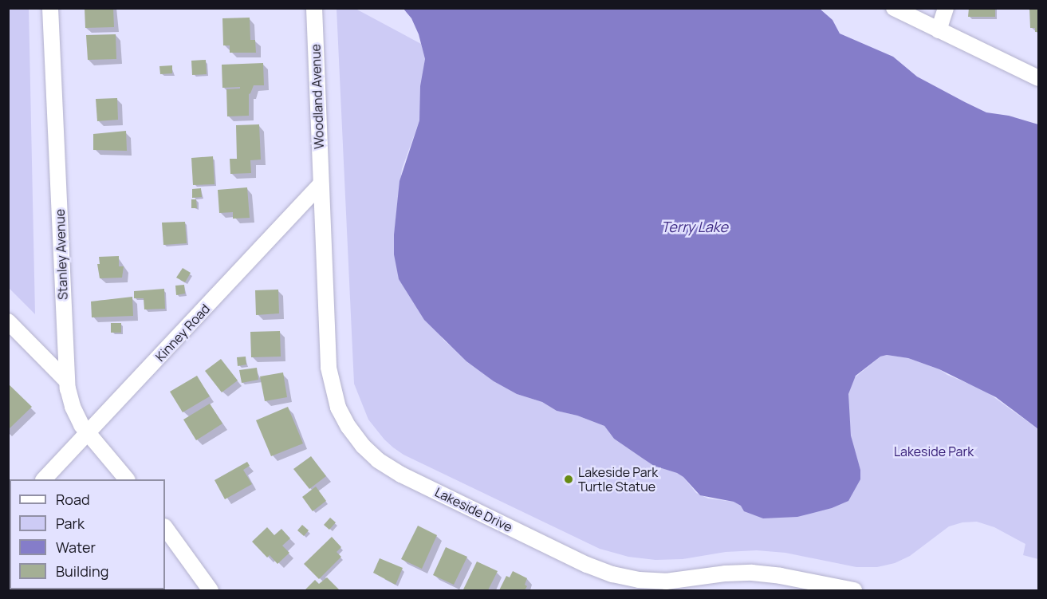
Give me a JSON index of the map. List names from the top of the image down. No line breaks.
{"streets":{"street":["Woodland Avenue","Stanley Avenue","Kinney Road","Lakeside Drive"]},"crossings":[["Woodland Avenue","Kinney Road"],["Woodland Avenue","Lakeside Drive"],["Stanley Avenue","Kinney Road"],["Kinney Road","Lakeside Drive"]],"water":["Terry Lake"],"parks":["Lakeside Park"],"places":["Lakeside Park Turtle Statue"],"legend":["Road","Park","Water","Building"]}
